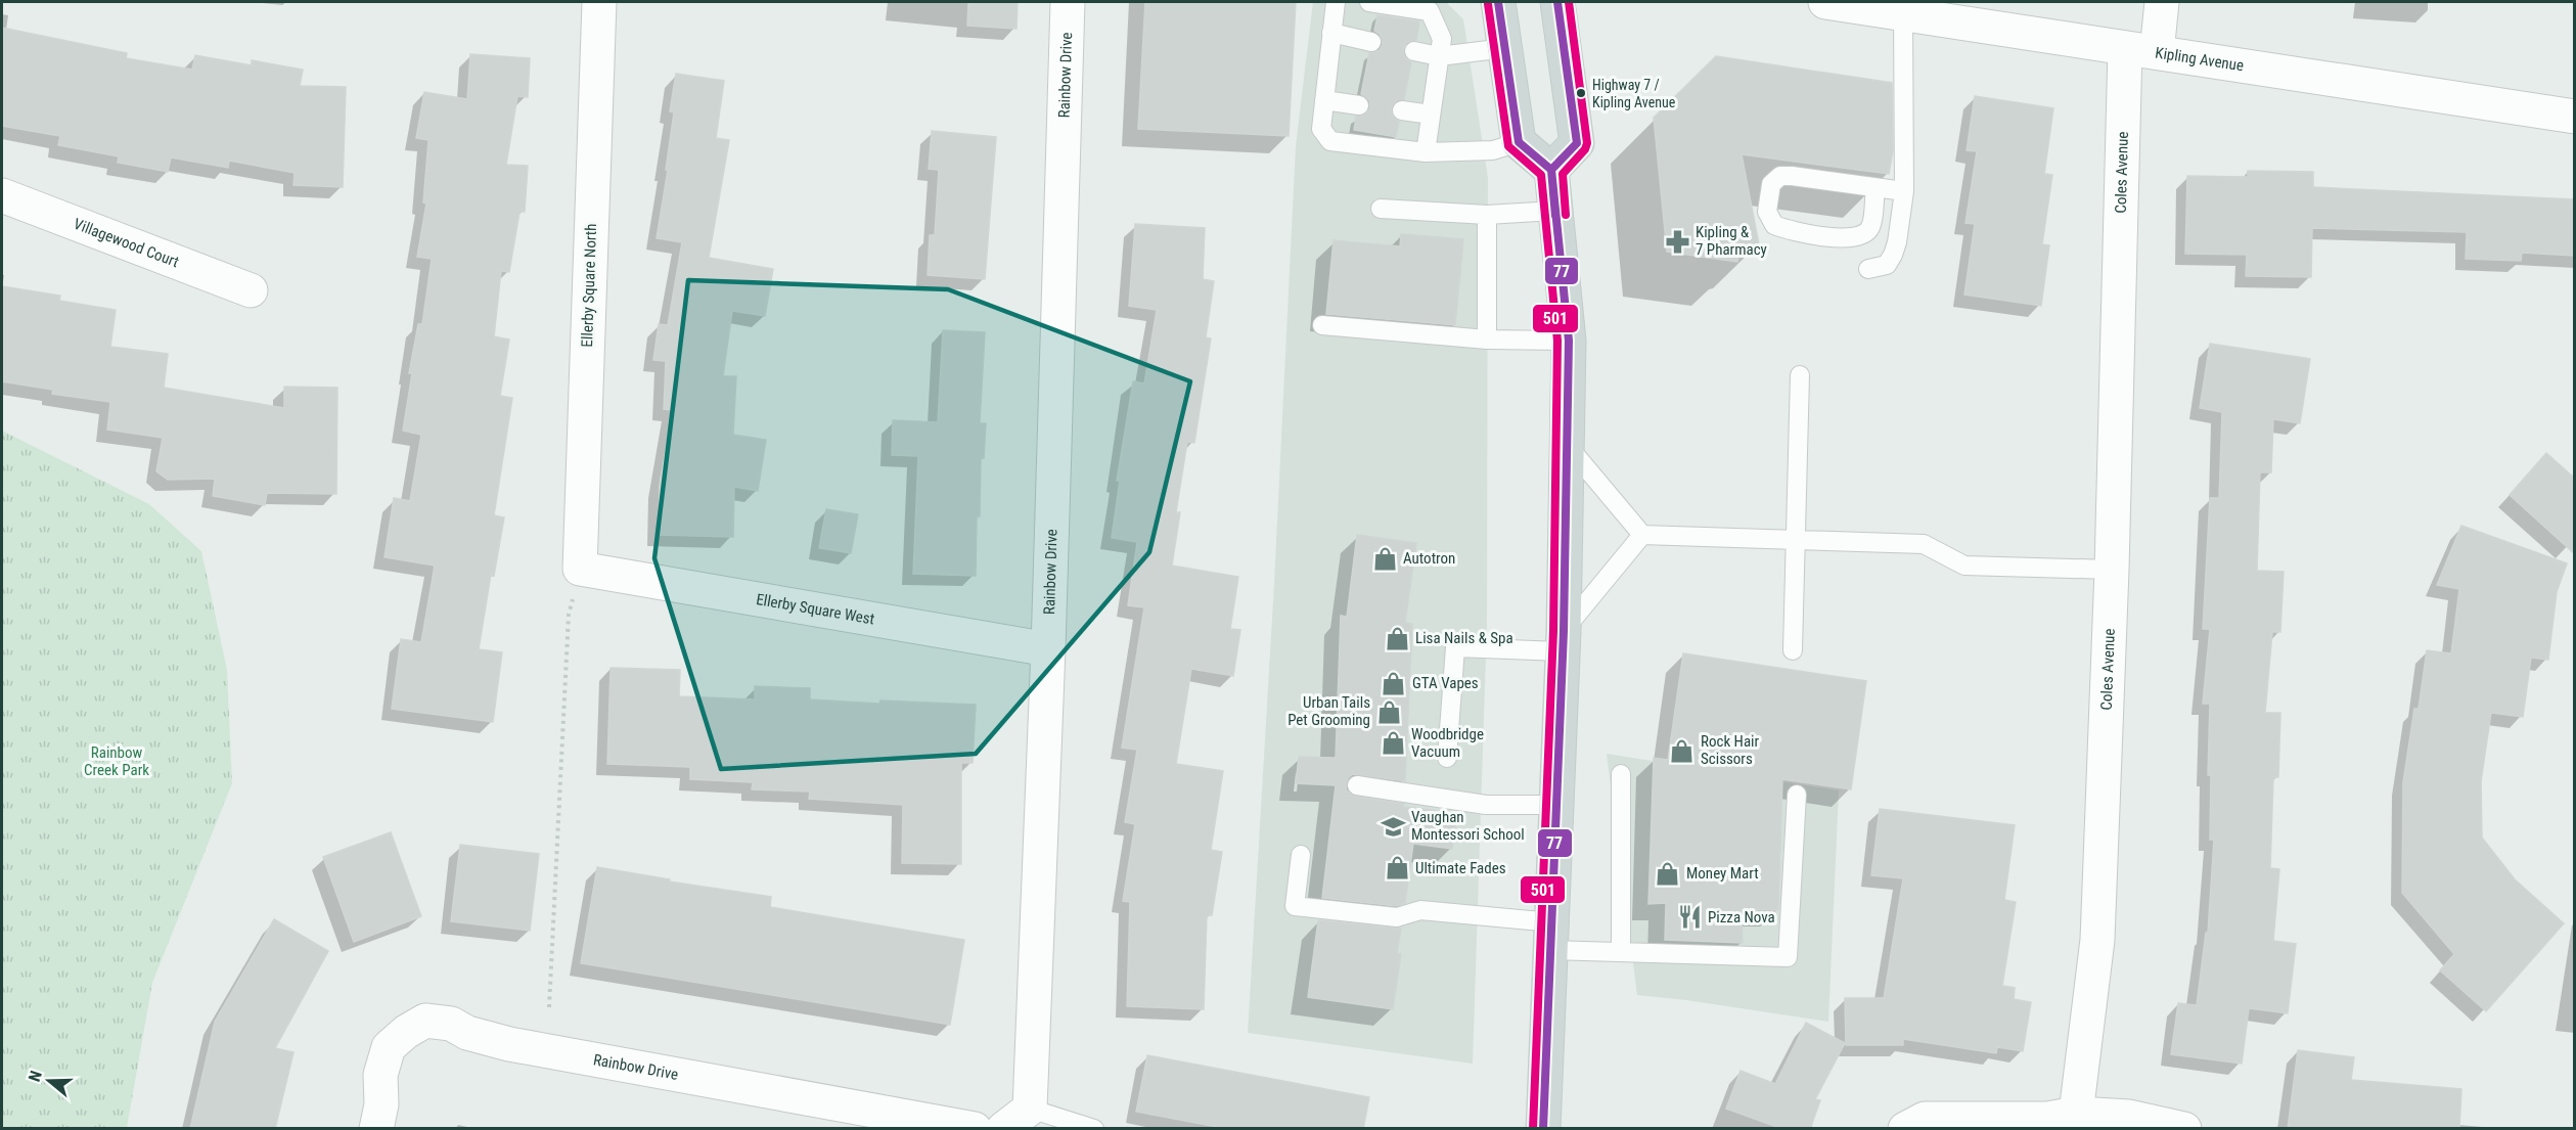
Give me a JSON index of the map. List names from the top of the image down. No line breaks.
{"streets":{"street":["Kipling Avenue","Rainbow Drive","Coles Avenue","Villagewood Court","Ellerby Square North","Ellerby Square West"]},"crossings":[["Kipling Avenue","Coles Avenue"],["Rainbow Drive","Ellerby Square West"],["Ellerby Square North","Ellerby Square West"]],"parks":["Rainbow Creek Park"],"places":{"other":["Highway 7 / Kipling Avenue"],"pharmacy":["Kipling & 7 Pharmacy"],"shop":["Autotron","Lisa Nails & Spa","GTA Vapes","Urban Tails Pet Grooming","Woodbridge Vacuum","Rock Hair Scissors","Ultimate Fades","Money Mart"],"school or university":["Vaughan Montessori School"],"restaurant":["Pizza Nova"]},"lines":["transit line 77","transit line 501"],"north":"left"}
